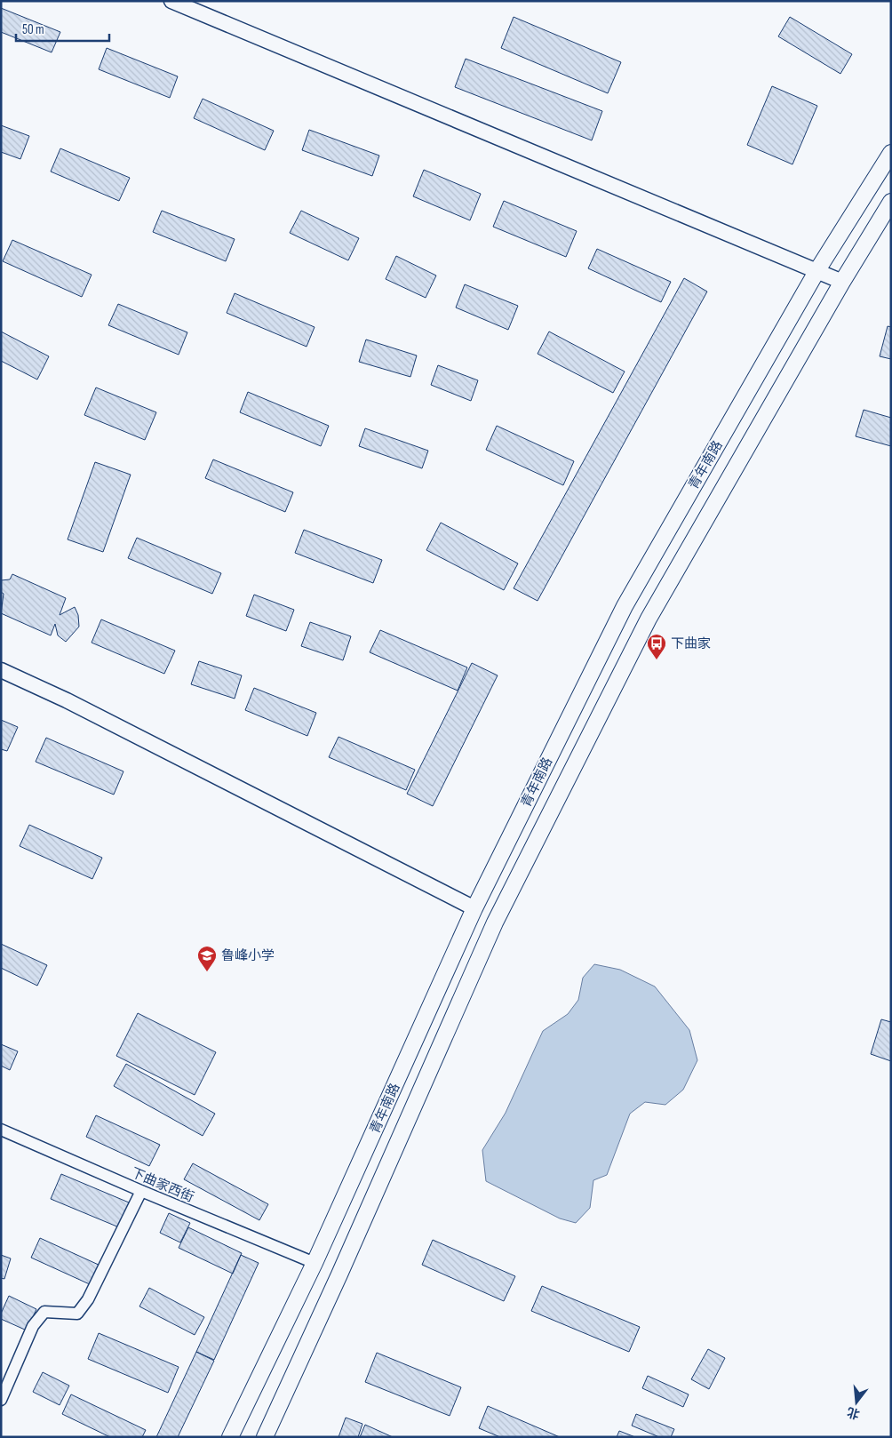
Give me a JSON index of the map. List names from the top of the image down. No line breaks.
{"streets":{"main road":["青年南路"],"street":["下曲家西街"]},"crossings":[["青年南路","下曲家西街"]],"places":{"bus stop":["下曲家"],"school or university":["鲁峰小学"]},"scale_bar":"50 m","north":"bottom"}
